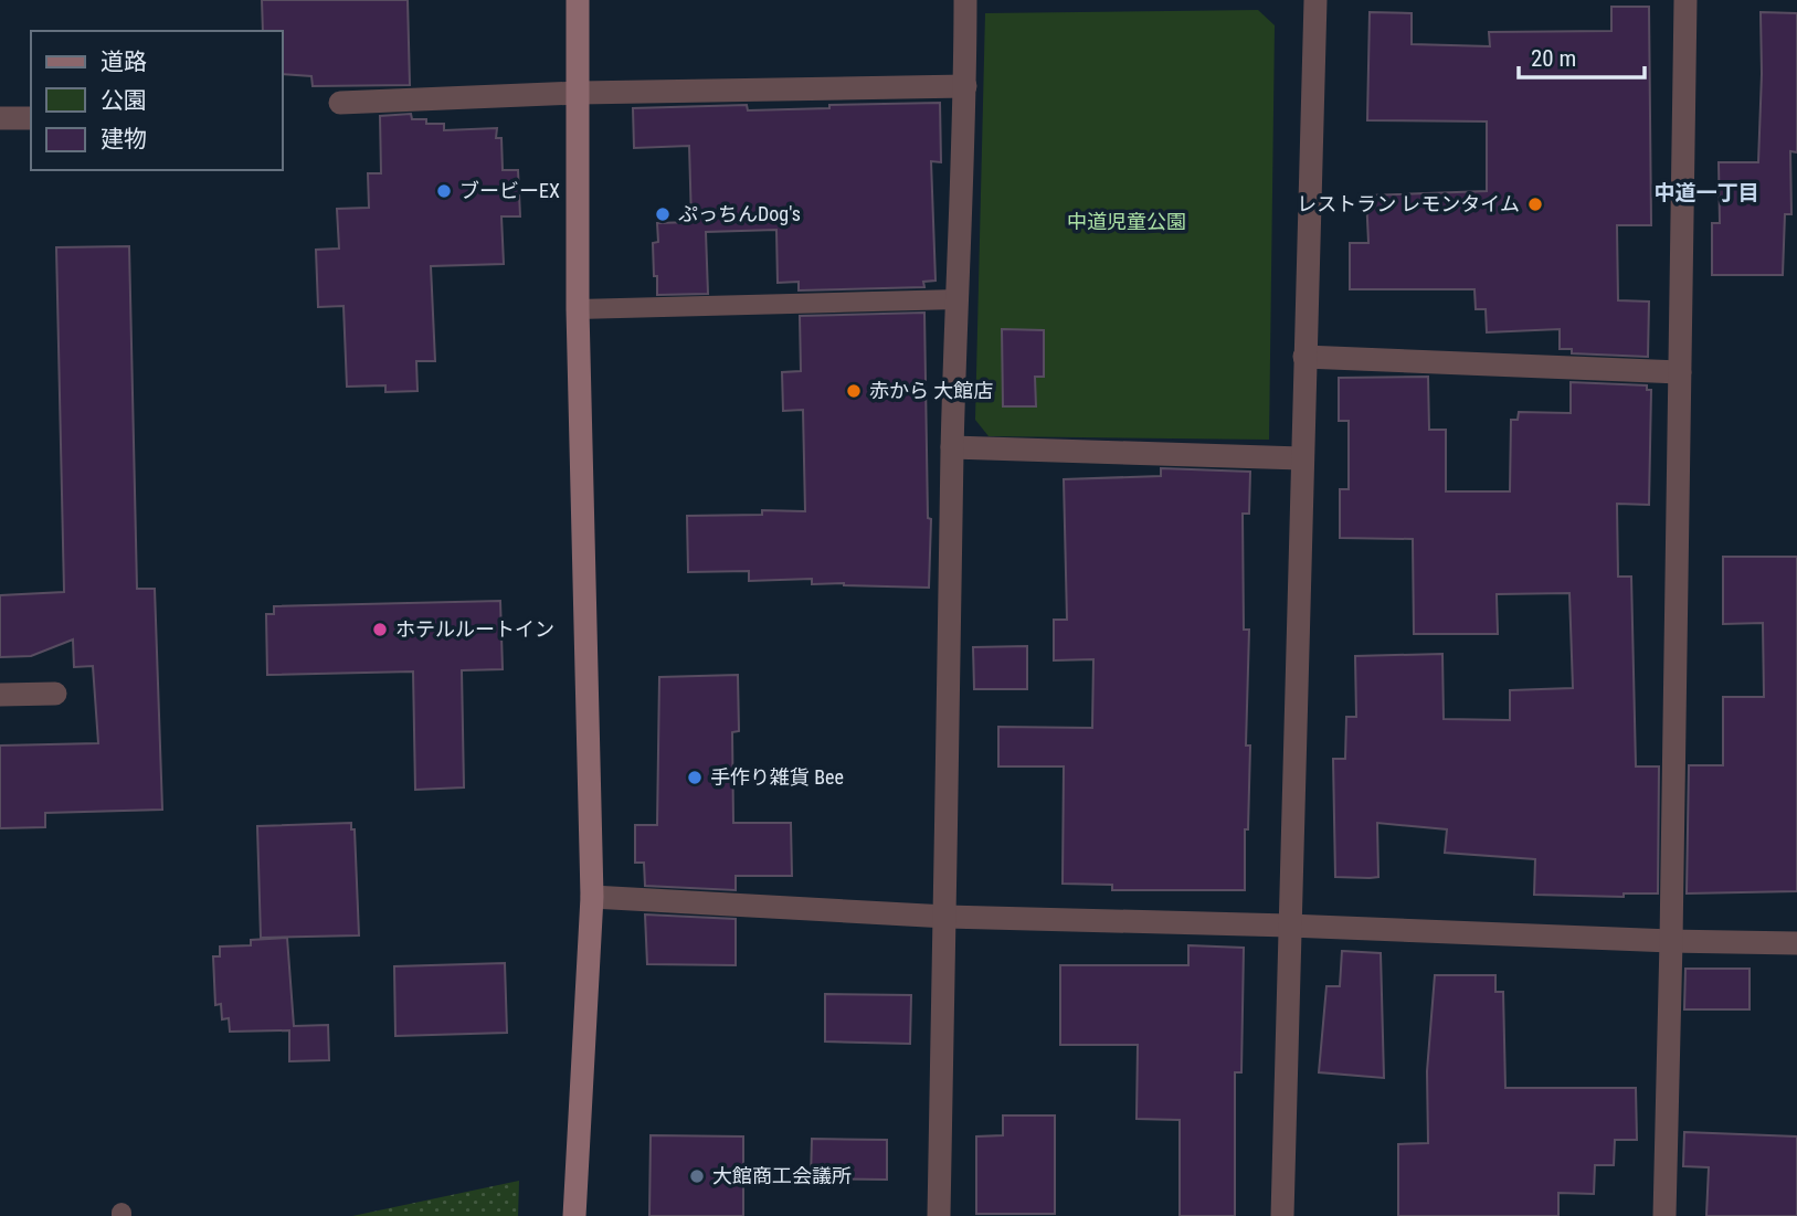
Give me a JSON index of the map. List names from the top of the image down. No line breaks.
{"districts":["中道一丁目"],"parks":["中道児童公園"],"places":["ブービーEX","レストラン レモンタイム","ぷっちんDog's","赤から 大館店","ホテルルートイン","手作り雑貨 Bee","大館商工会議所"],"legend":["道路","公園","建物"],"scale_bar":"20 m"}
